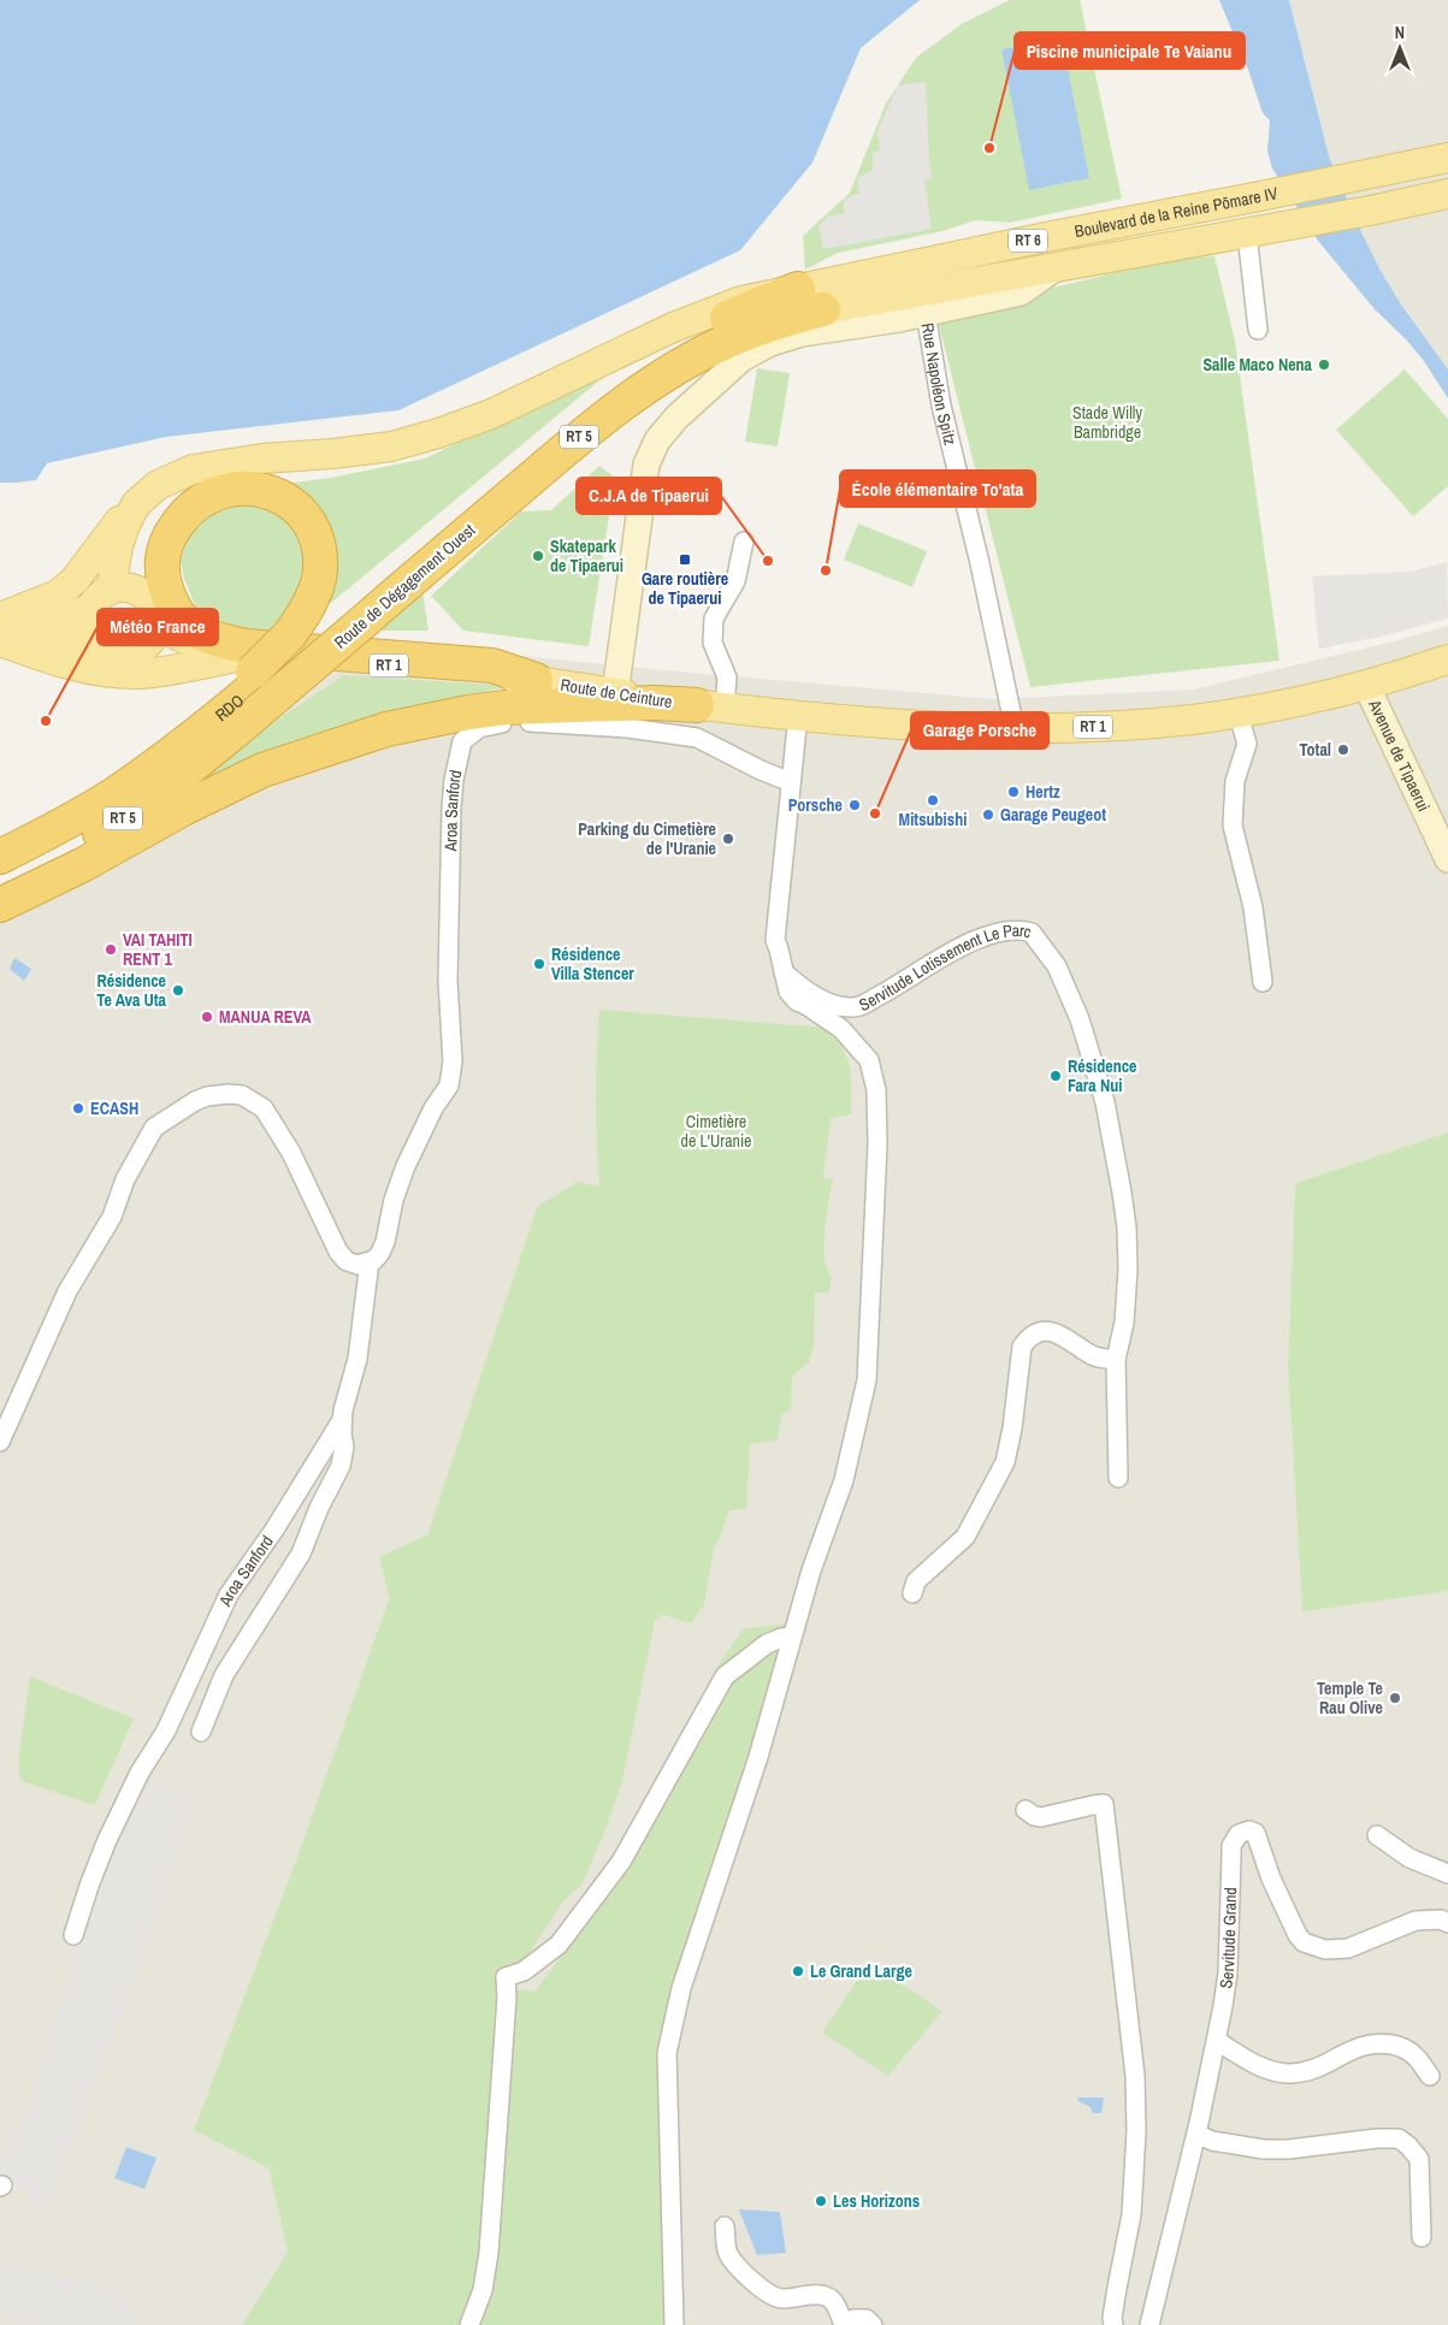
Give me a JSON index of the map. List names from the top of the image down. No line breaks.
{"streets":{"highway":["RT 5","Route de Dégagement Ouest"],"main road":["Boulevard de la Reine Pōmare IV","RT 6","RT 1","Route de Ceinture"],"street":["Rue Napoléon Spitz","Avenue de Tipaerui","Aroa Sanford","Servitude Lotissement Le Parc","Servitude Grand"]},"crossings":[["Boulevard de la Reine Pōmare IV","RT 6"],["Boulevard de la Reine Pōmare IV","Rue Napoléon Spitz"],["Boulevard de la Reine Pōmare IV","Route de Dégagement Ouest"],["Rue Napoléon Spitz","RT 1"],["RT 5","Route de Dégagement Ouest"],["RT 5","RT 1"],["Route de Dégagement Ouest","RT 1"],["RT 1","Route de Ceinture"],["RT 1","Avenue de Tipaerui"]],"parks":["Stade Willy Bambridge","Cimetière de L'Uranie"],"places":{"other":["Piscine municipale Te Vaianu","Salle Maco Nena","Skatepark de Tipaerui","C.J.A de Tipaerui","École élémentaire To'ata","Météo France","Total","Hertz","Mitsubishi","Porsche","Garage Porsche","Garage Peugeot","Parking du Cimetière de l'Uranie","VAI TAHITI RENT 1","Résidence Villa Stencer","Résidence Te Ava Uta","MANUA REVA","Résidence Fara Nui","ECASH","Temple Te Rau Olive","Le Grand Large","Les Horizons"],"transit":["Gare routière de Tipaerui"]},"north":"top"}
